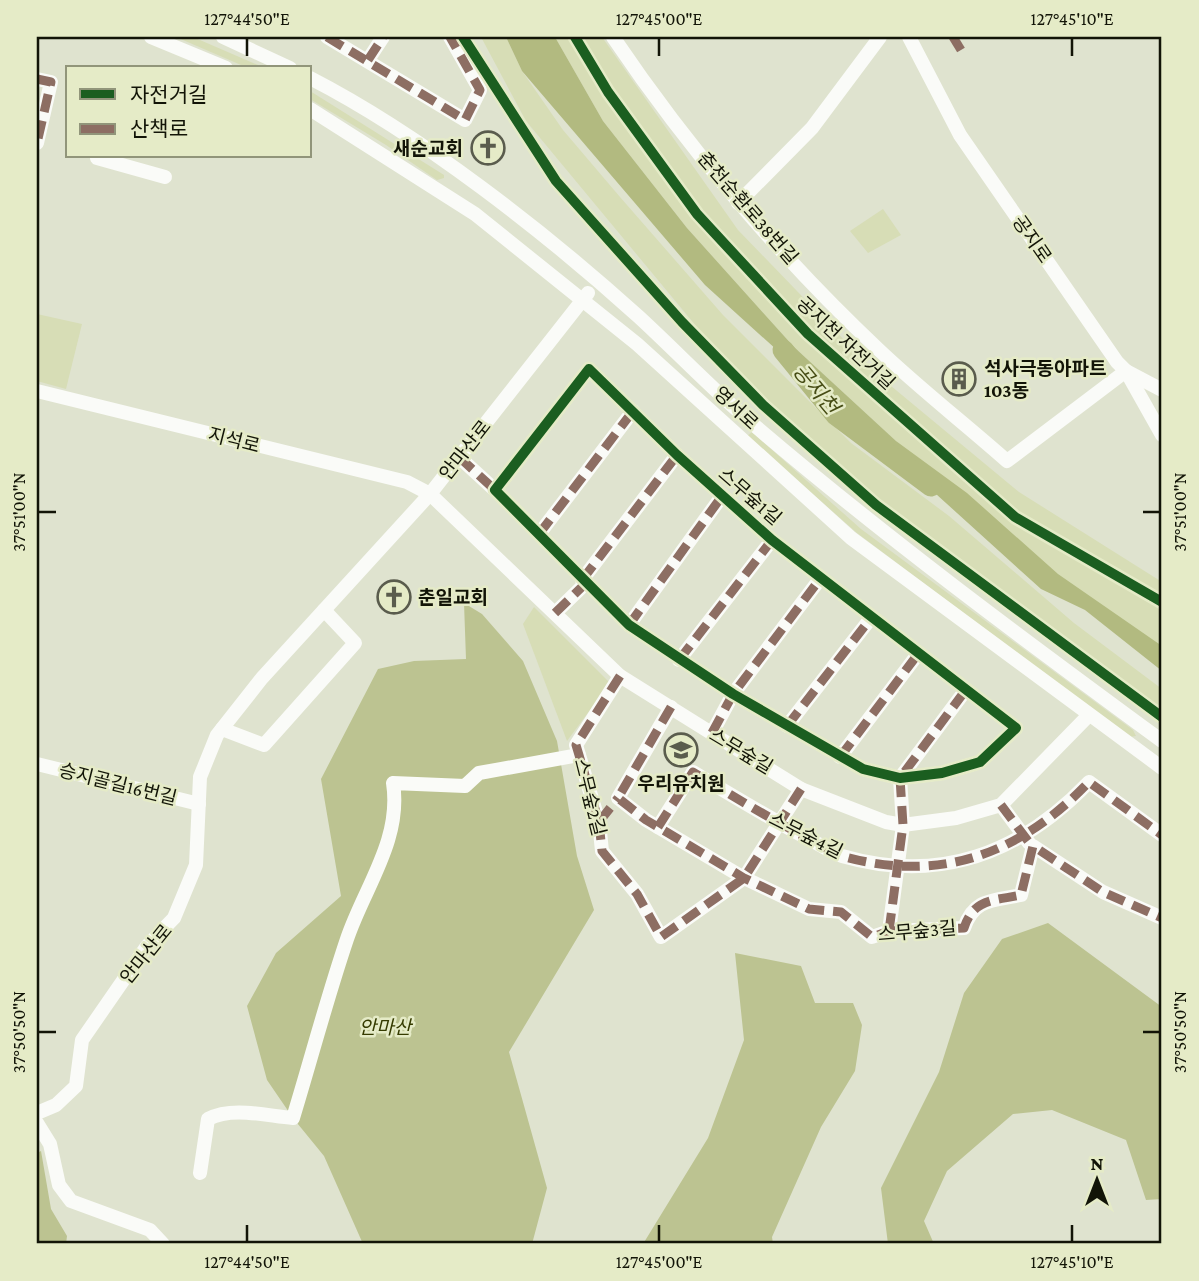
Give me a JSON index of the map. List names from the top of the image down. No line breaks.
{"streets":{"street":["춘천순환로38번길","공지로","영서로","지석로","안마산로","스무숲1길","스무숲길","승지골길16번길","스무숲2길","스무숲4길","스무숲3길"],"cycle path":["공지천 자전거길"]},"crossings":[["춘천순환로38번길","공지로"],["영서로","안마산로"],["영서로","스무숲길"],["지석로","안마산로"],["지석로","스무숲길"],["안마산로","스무숲길"],["안마산로","승지골길16번길"],["스무숲길","스무숲2길"],["스무숲2길","스무숲3길"],["스무숲4길","스무숲3길"]],"water":["공지천"],"parks":["안마산"],"places":{"church":["새순교회","춘일교회"],"building":["석사극동아파트 103동"],"school or university":["우리유치원"]},"legend":["자전거길","산책로"],"north":"top","coordinates":["127°44'50\"E","127°45'00\"E","127°45'10\"E","37°51'00\"N","37°50'50\"N"]}
